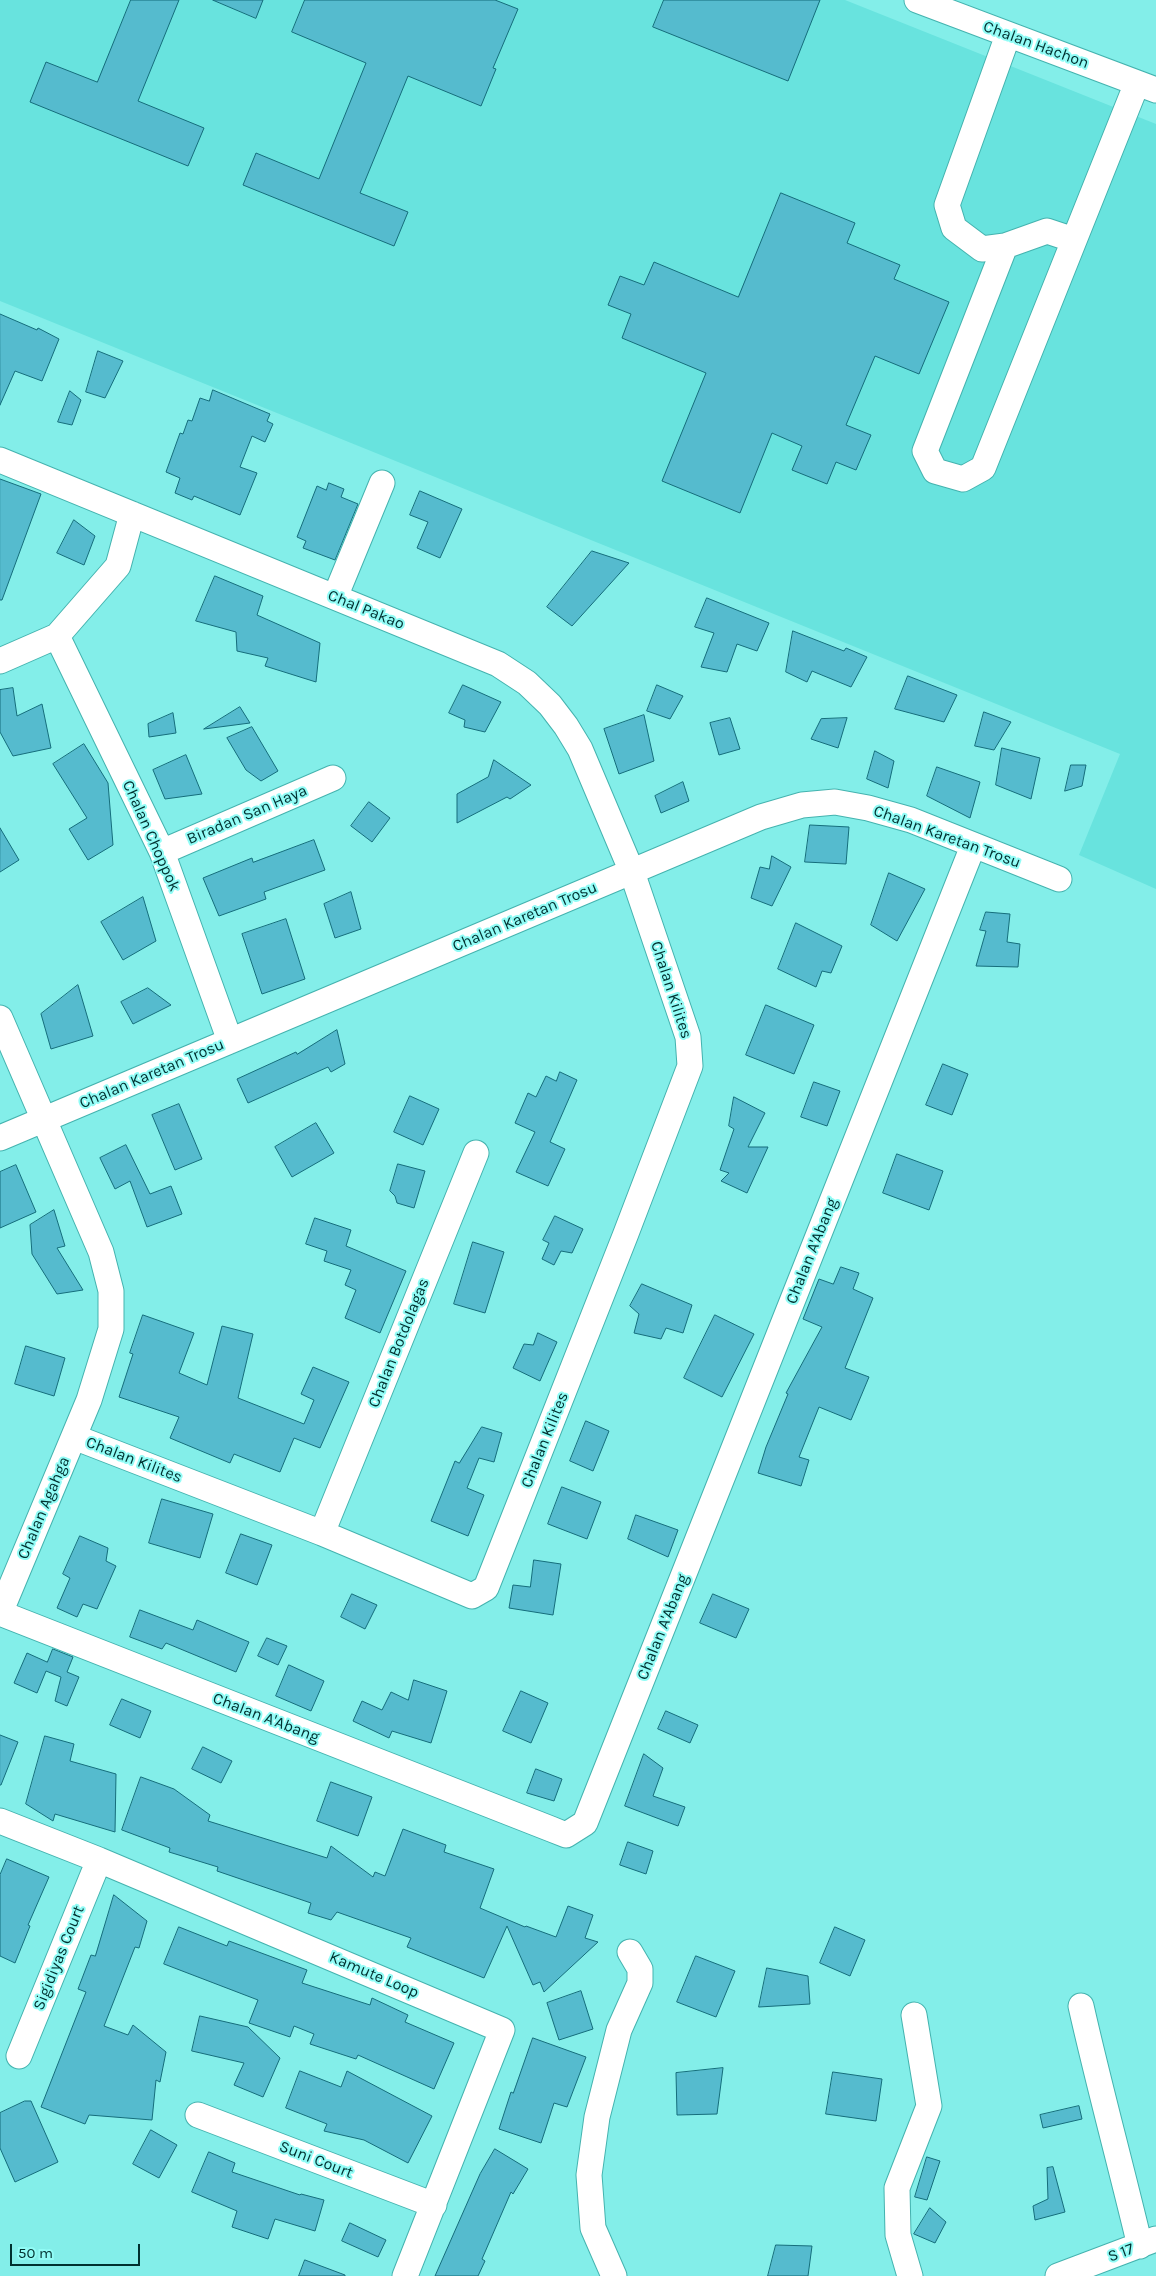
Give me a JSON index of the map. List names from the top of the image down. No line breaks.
{"streets":{"street":["Chalan Hachon","Chal Pakao","Biradan San Haya","Chalan Choppok","Chalan Karetan Trosu","Chalan Kilites","Chalan A'Abang","Chalan Botdolagas","Chalan Agahga","Sigidiyas Court","Kamute Loop","Suni Court","S 17"]},"crossings":[["Chal Pakao","Chalan Karetan Trosu"],["Chal Pakao","Chalan Kilites"],["Biradan San Haya","Chalan Choppok"],["Chalan Choppok","Chalan Karetan Trosu"],["Chalan Karetan Trosu","Chalan Kilites"],["Chalan Karetan Trosu","Chalan A'Abang"],["Chalan Karetan Trosu","Chalan Agahga"],["Chalan Kilites","Chalan Botdolagas"],["Chalan Kilites","Chalan Agahga"],["Chalan A'Abang","Chalan Agahga"],["Sigidiyas Court","Kamute Loop"],["Kamute Loop","Suni Court"]],"scale_bar":"50 m"}
